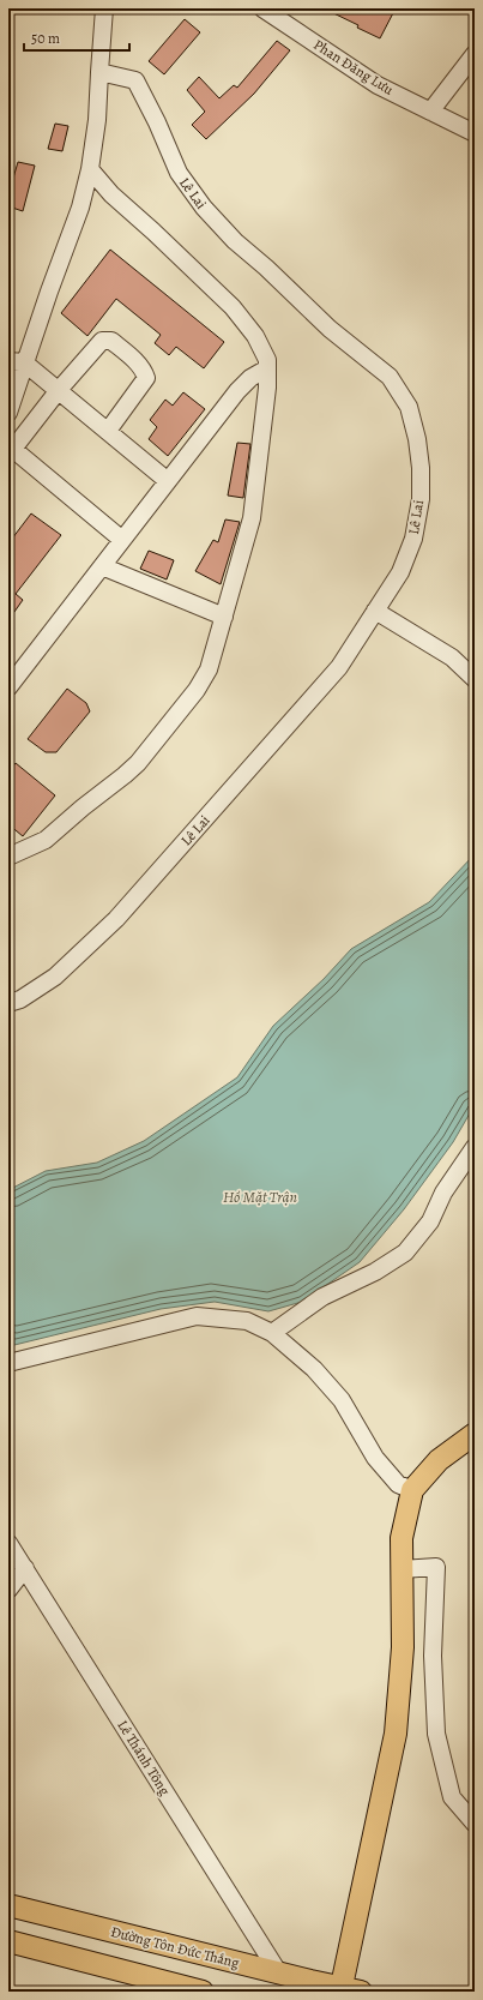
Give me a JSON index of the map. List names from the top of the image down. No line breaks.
{"streets":{"main road":["Đường Tôn Đức Thắng"],"street":["Phan Đăng Lưu","Lê Lai","Lê Thánh Tông"]},"crossings":[["Lê Thánh Tông","Đường Tôn Đức Thắng"]],"water":["Hồ Mặt Trận"],"scale_bar":"50 m"}
